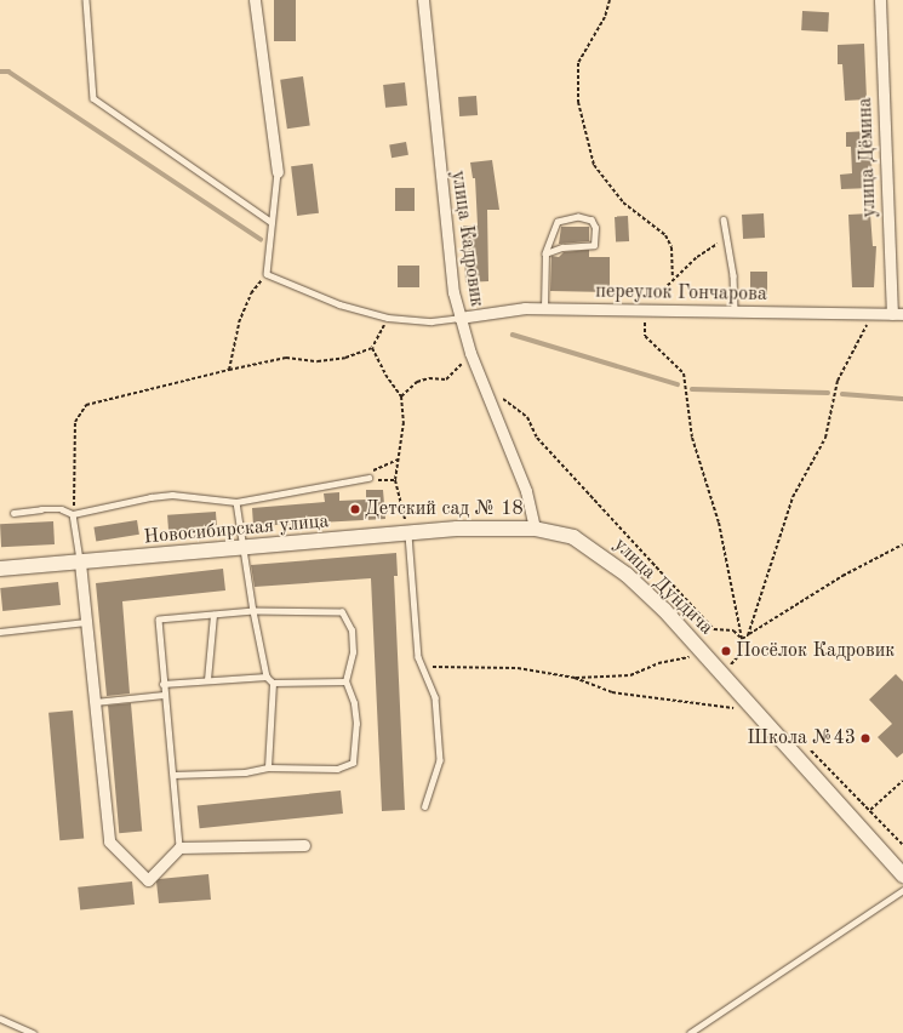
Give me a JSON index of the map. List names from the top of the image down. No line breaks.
{"streets":{"main road":["Новосибирская улица","улица Дундича"],"street":["улица Дёмина","улица Кадровик","переулок Гончарова"]},"crossings":[["улица Дёмина","переулок Гончарова"],["улица Кадровик","переулок Гончарова"],["улица Кадровик","Новосибирская улица"],["улица Кадровик","улица Дундича"],["Новосибирская улица","улица Дундича"]],"places":["Детский сад № 18","Посёлок Кадровик","Школа №43"]}
